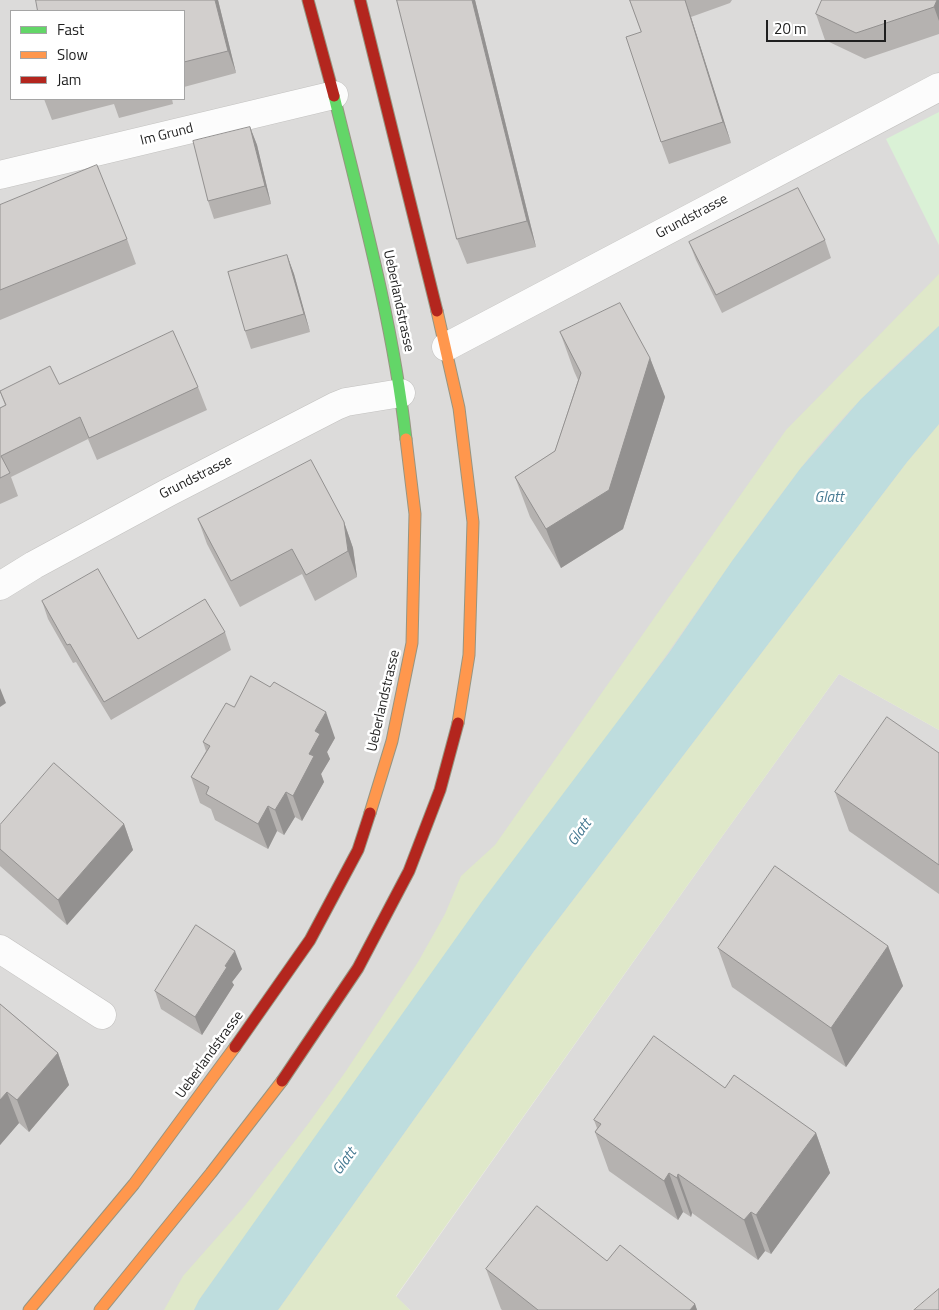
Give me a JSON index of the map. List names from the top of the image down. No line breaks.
{"streets":{"main road":["Ueberlandstrasse"],"street":["Im Grund","Grundstrasse"]},"crossings":[["Im Grund","Ueberlandstrasse"],["Grundstrasse","Ueberlandstrasse"]],"water":["Glatt"],"legend":["Fast","Slow","Jam"],"scale_bar":"20 m"}
